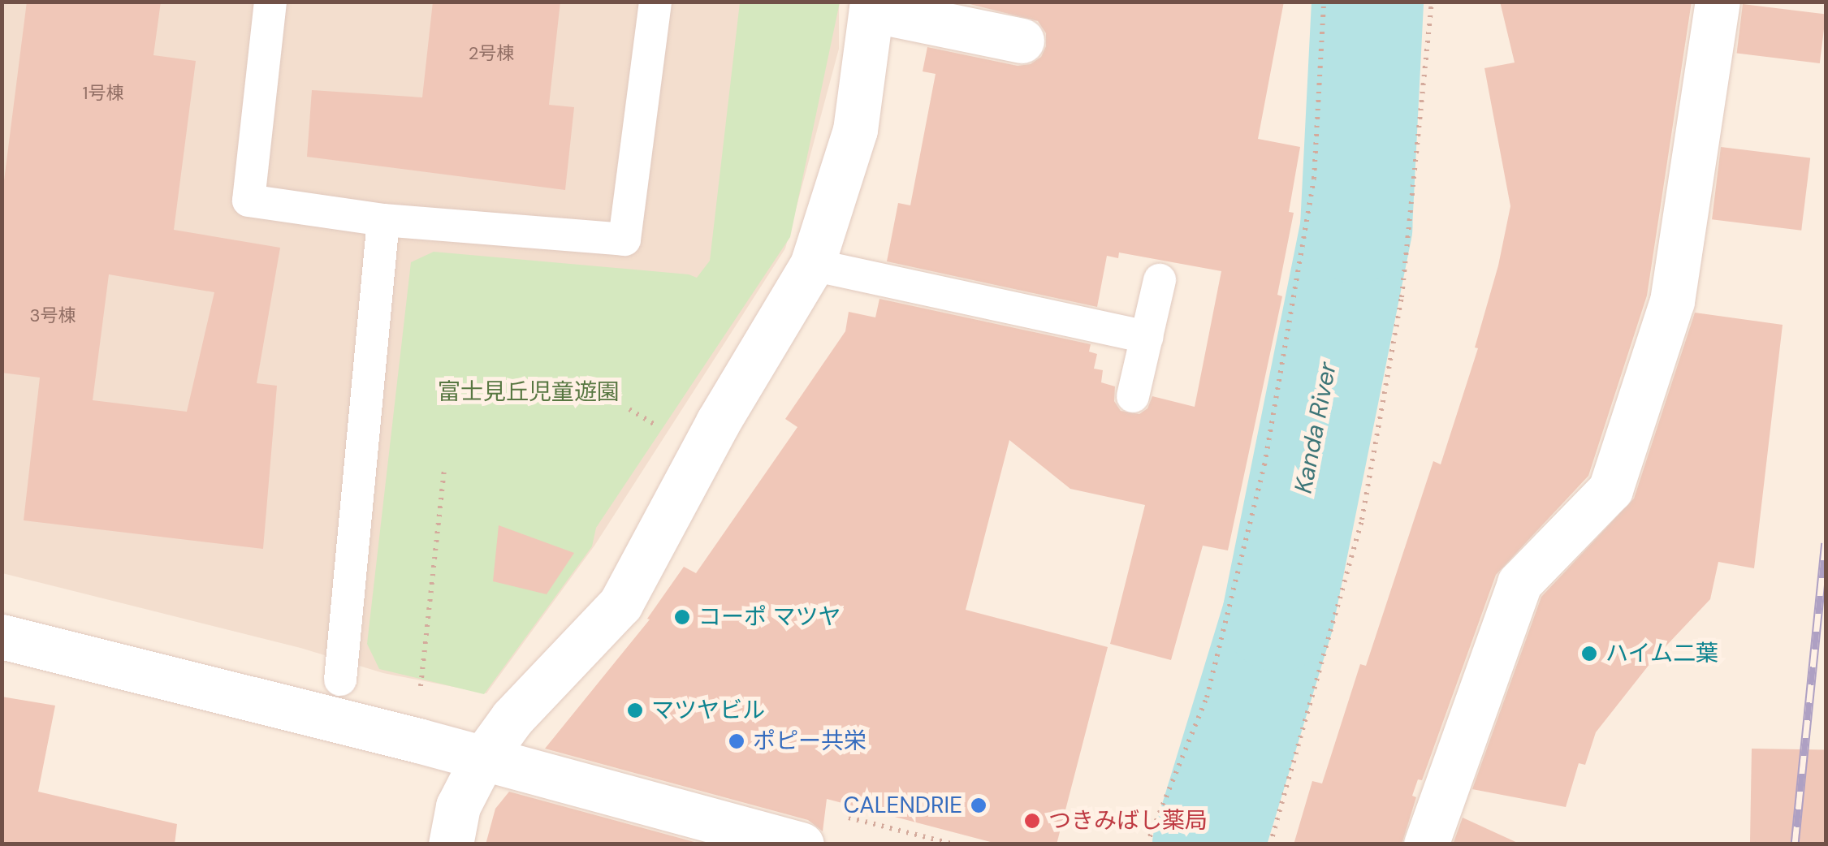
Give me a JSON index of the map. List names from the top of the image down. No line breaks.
{"water":["Kanda River"],"parks":["富士見丘児童遊園"],"places":["コーポ マツヤ","ハイム二葉","マツヤビル","ポピー共栄","CALENDRIE","つきみばし薬局"],"house_numbers":["2号棟","1号棟","3号棟"]}
